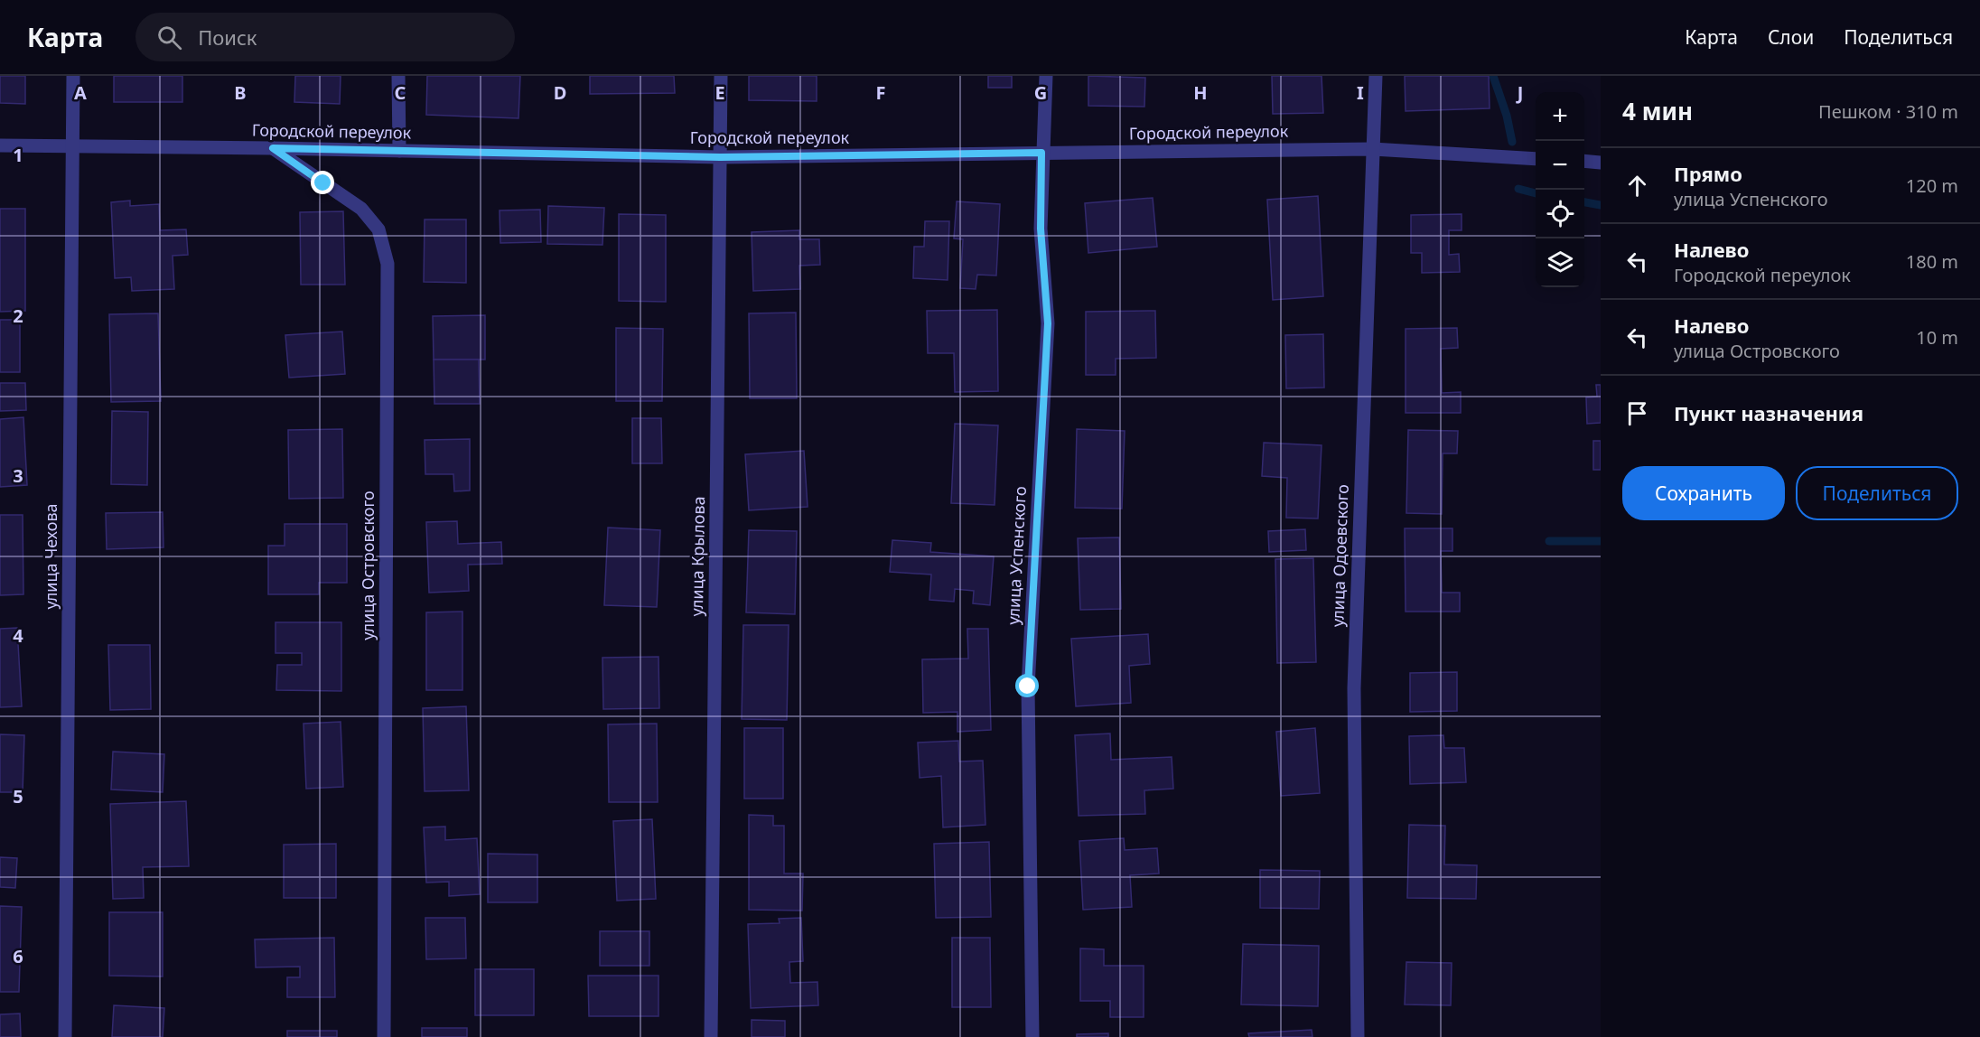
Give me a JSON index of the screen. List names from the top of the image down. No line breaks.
{"streets":{"street":["Городской переулок","улица Успенского","улица Одоевского","улица Чехова","улица Крылова","улица Островского"]},"crossings":[["Городской переулок","улица Успенского"],["Городской переулок","улица Одоевского"],["Городской переулок","улица Чехова"],["Городской переулок","улица Крылова"],["Городской переулок","улица Островского"]],"page":{"header":"Карта","search":"Поиск","nav":["Карта","Слои","Поделиться"],"heading":["4 мин","Пешком · 310 m"],"map_buttons":["+","−"],"list":[["Прямо","улица Успенского","120 m"],["Налево","Городской переулок","180 m"],["Налево","улица Островского","10 m"],"Пункт назначения"],"buttons":["Сохранить","Поделиться"]},"grid":{"columns":["A","B","C","D","E","F","G","H","I","J"],"rows":["1","2","3","4","5","6"]}}
